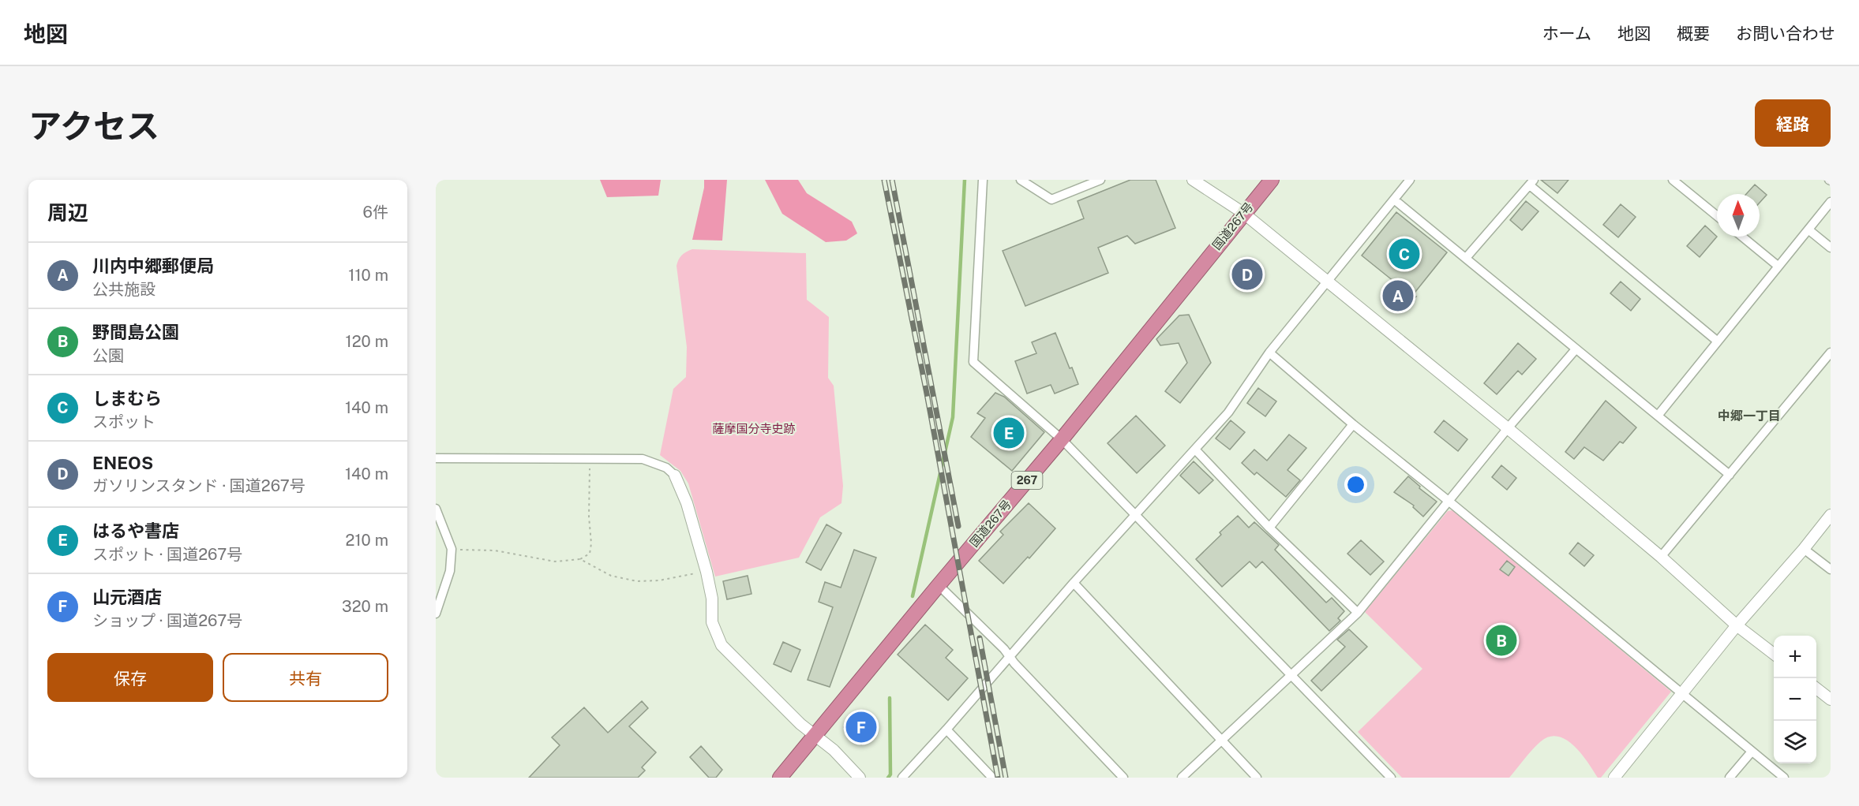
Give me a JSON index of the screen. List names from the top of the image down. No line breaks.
{"streets":{"highway":["国道267号","267"]},"districts":["中郷一丁目"],"parks":["薩摩国分寺史跡"],"north":"top","page":{"header":"地図","nav":["ホーム","地図","概要","お問い合わせ"],"title":"アクセス","buttons":["経路",["保存","共有"]],"heading":["周辺","6件"],"pins":["C","D","A","E","B","F"],"list":[{"mark":"A","name":"川内中郷郵便局","note":"公共施設","value":"110 m"},{"mark":"B","name":"野間島公園","note":"公園","value":"120 m"},{"mark":"C","name":"しまむら","note":"スポット","value":"140 m"},{"mark":"D","name":"ENEOS","note":"ガソリンスタンド · 国道267号","value":"140 m"},{"mark":"E","name":"はるや書店","note":"スポット · 国道267号","value":"210 m"},{"mark":"F","name":"山元酒店","note":"ショップ · 国道267号","value":"320 m"}],"map_buttons":["+","−"]}}
